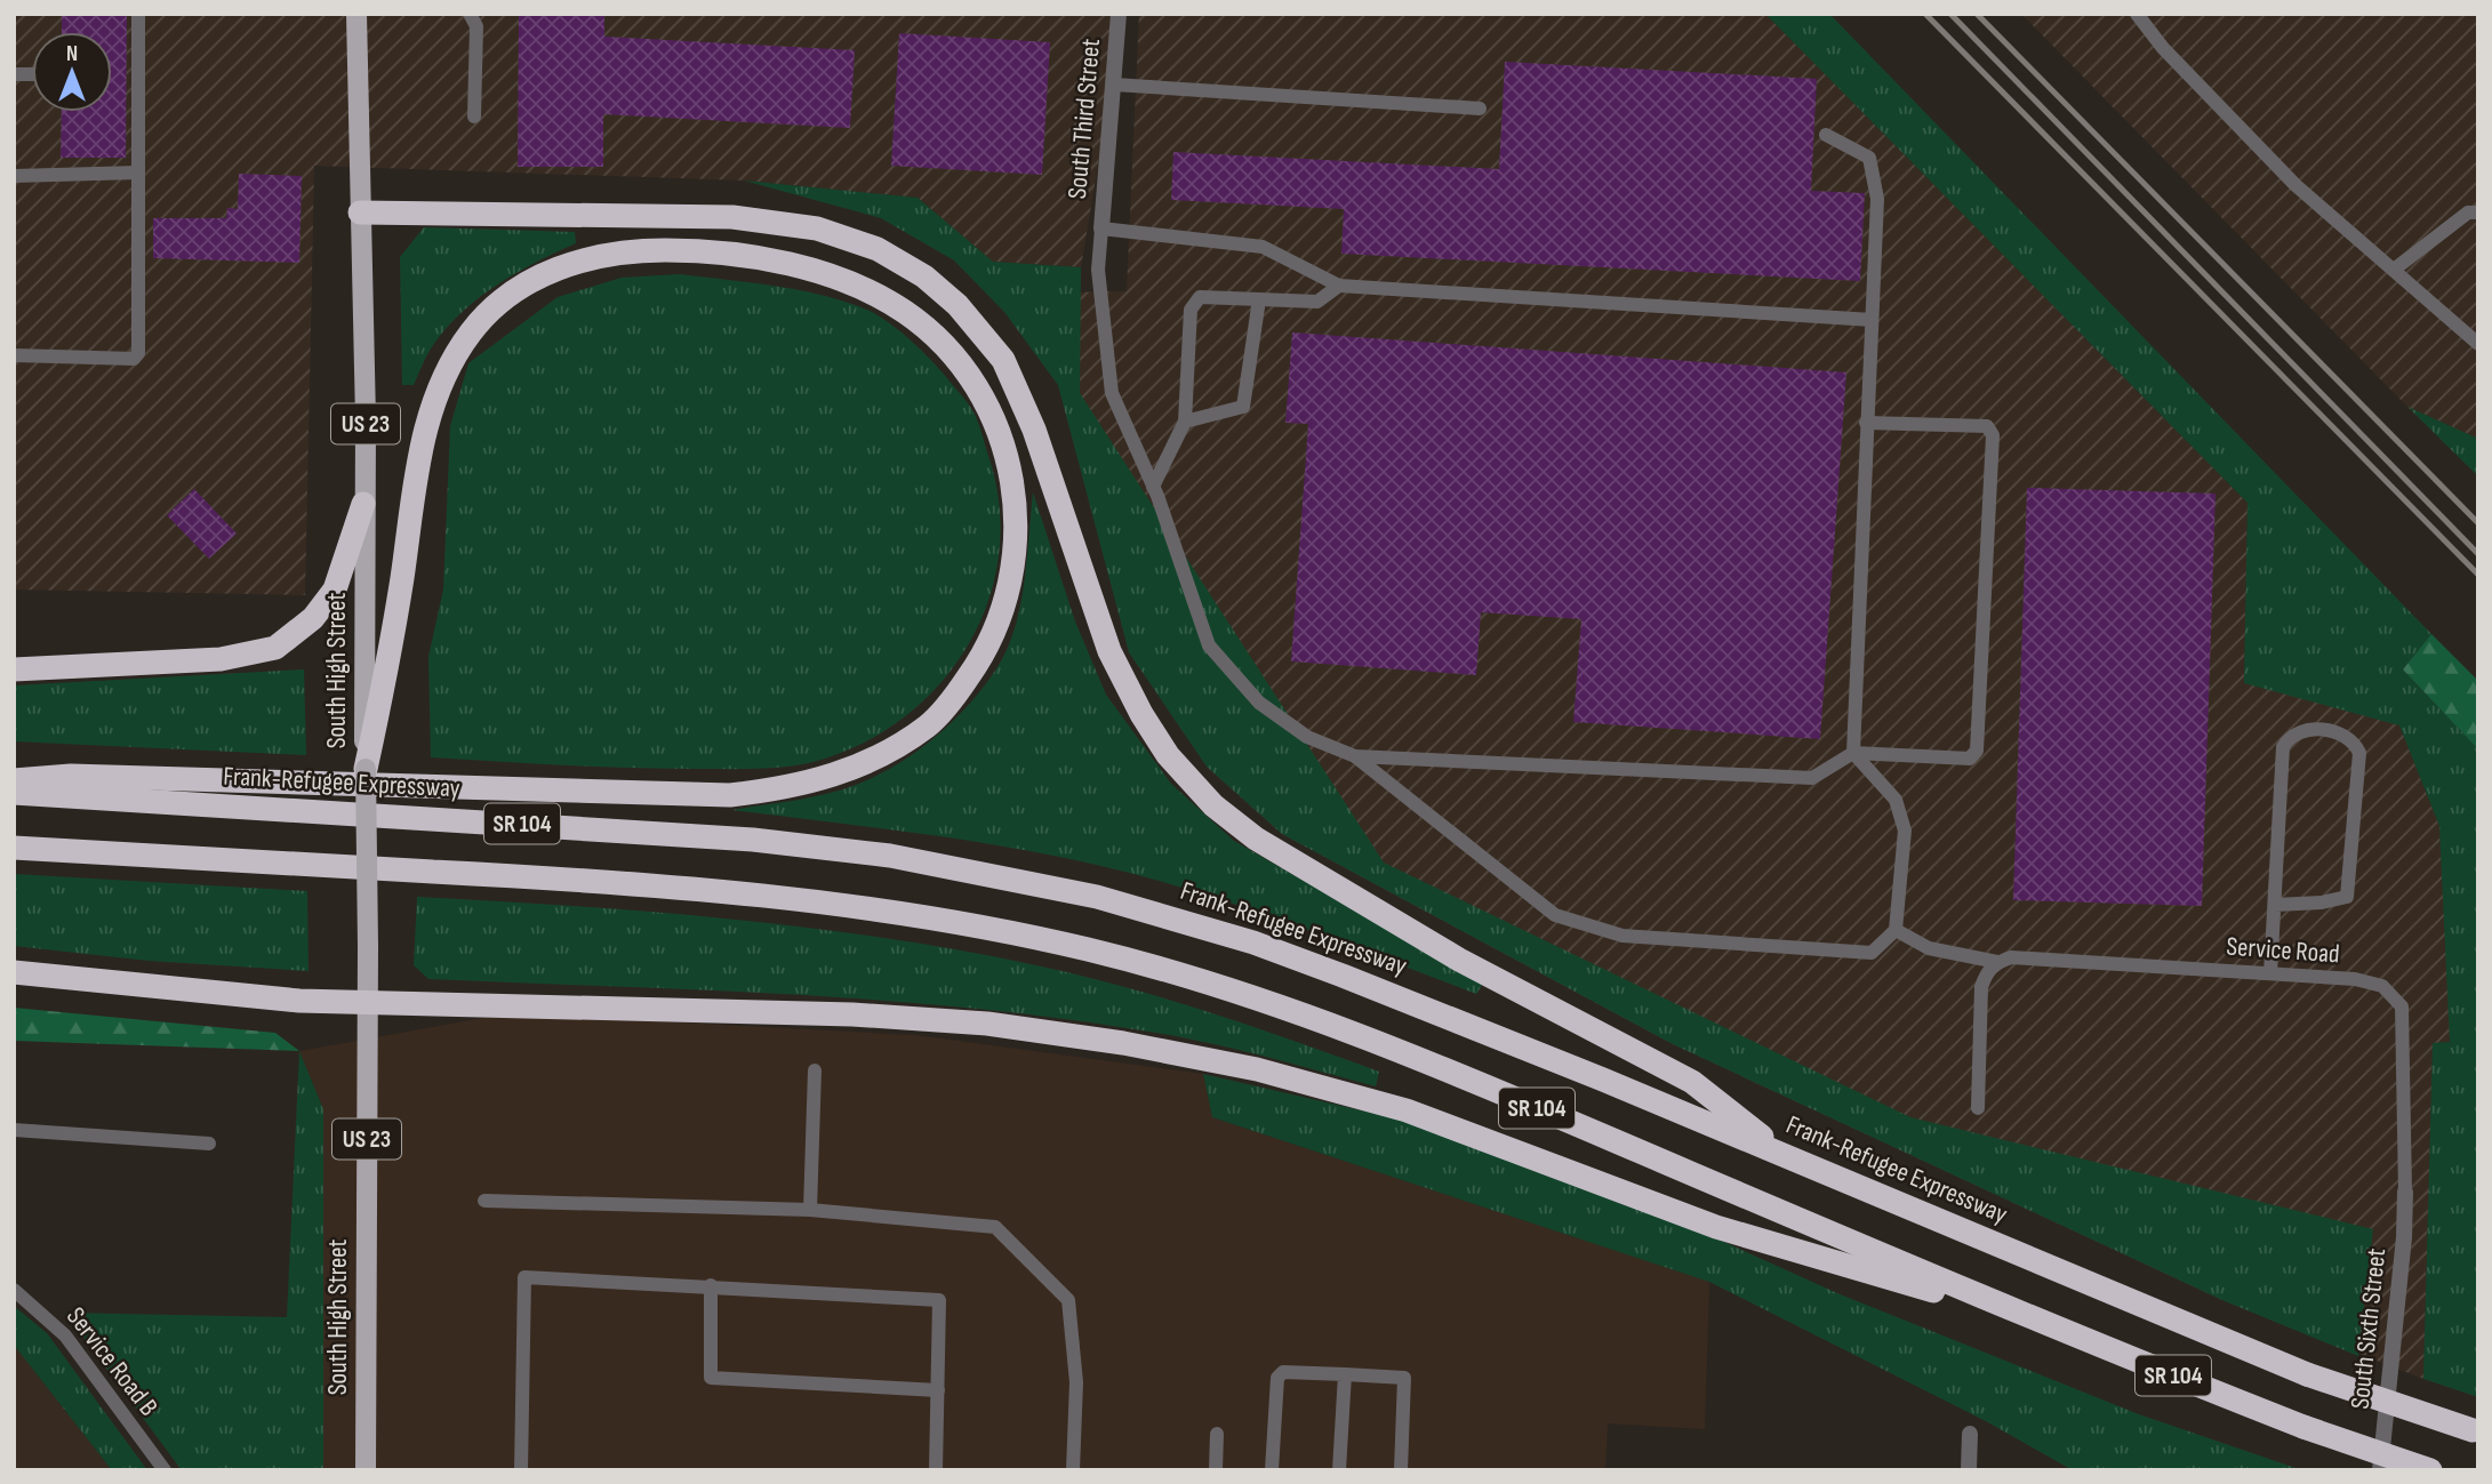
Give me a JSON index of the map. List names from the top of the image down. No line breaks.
{"streets":{"highway":["Frank-Refugee Expressway","SR 104"],"main road":["US 23","South High Street"],"street":["South Third Street","South Sixth Street"],"lane":["Service Road","Service Road B"]},"crossings":[["Service Road","South Sixth Street"]],"north":"top"}
